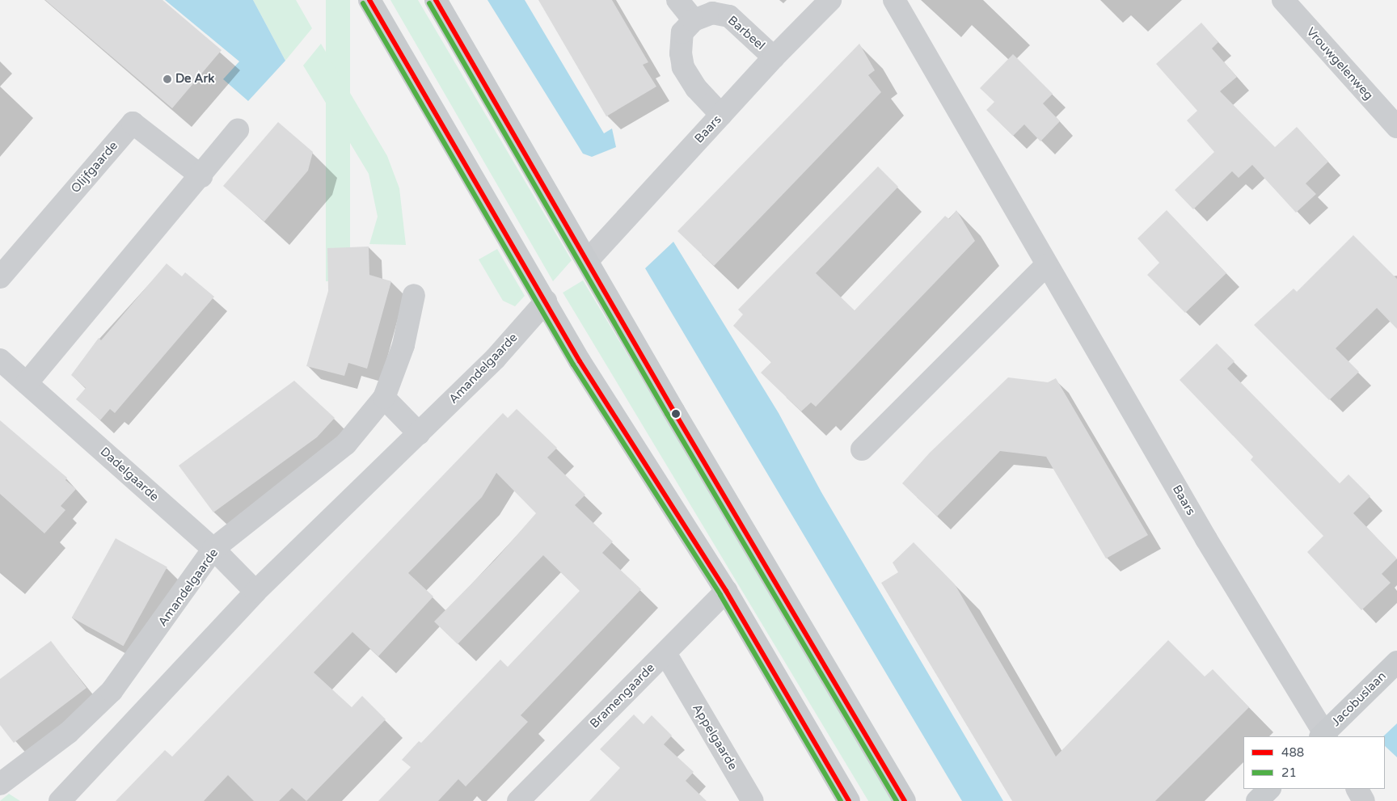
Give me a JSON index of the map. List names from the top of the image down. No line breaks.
{"streets":{"main road":["Jacobuslaan"],"street":["Barbeel","Vrouwgelenweg","Baars","Olijfgaarde","Amandelgaarde","Dadelgaarde","Bramengaarde","Appelgaarde"]},"crossings":[["Barbeel","Baars"],["Baars","Jacobuslaan"],["Amandelgaarde","Dadelgaarde"],["Bramengaarde","Appelgaarde"]],"places":["De Ark"],"lines":["transit line 488","transit line 21"],"legend":["488","21"]}
